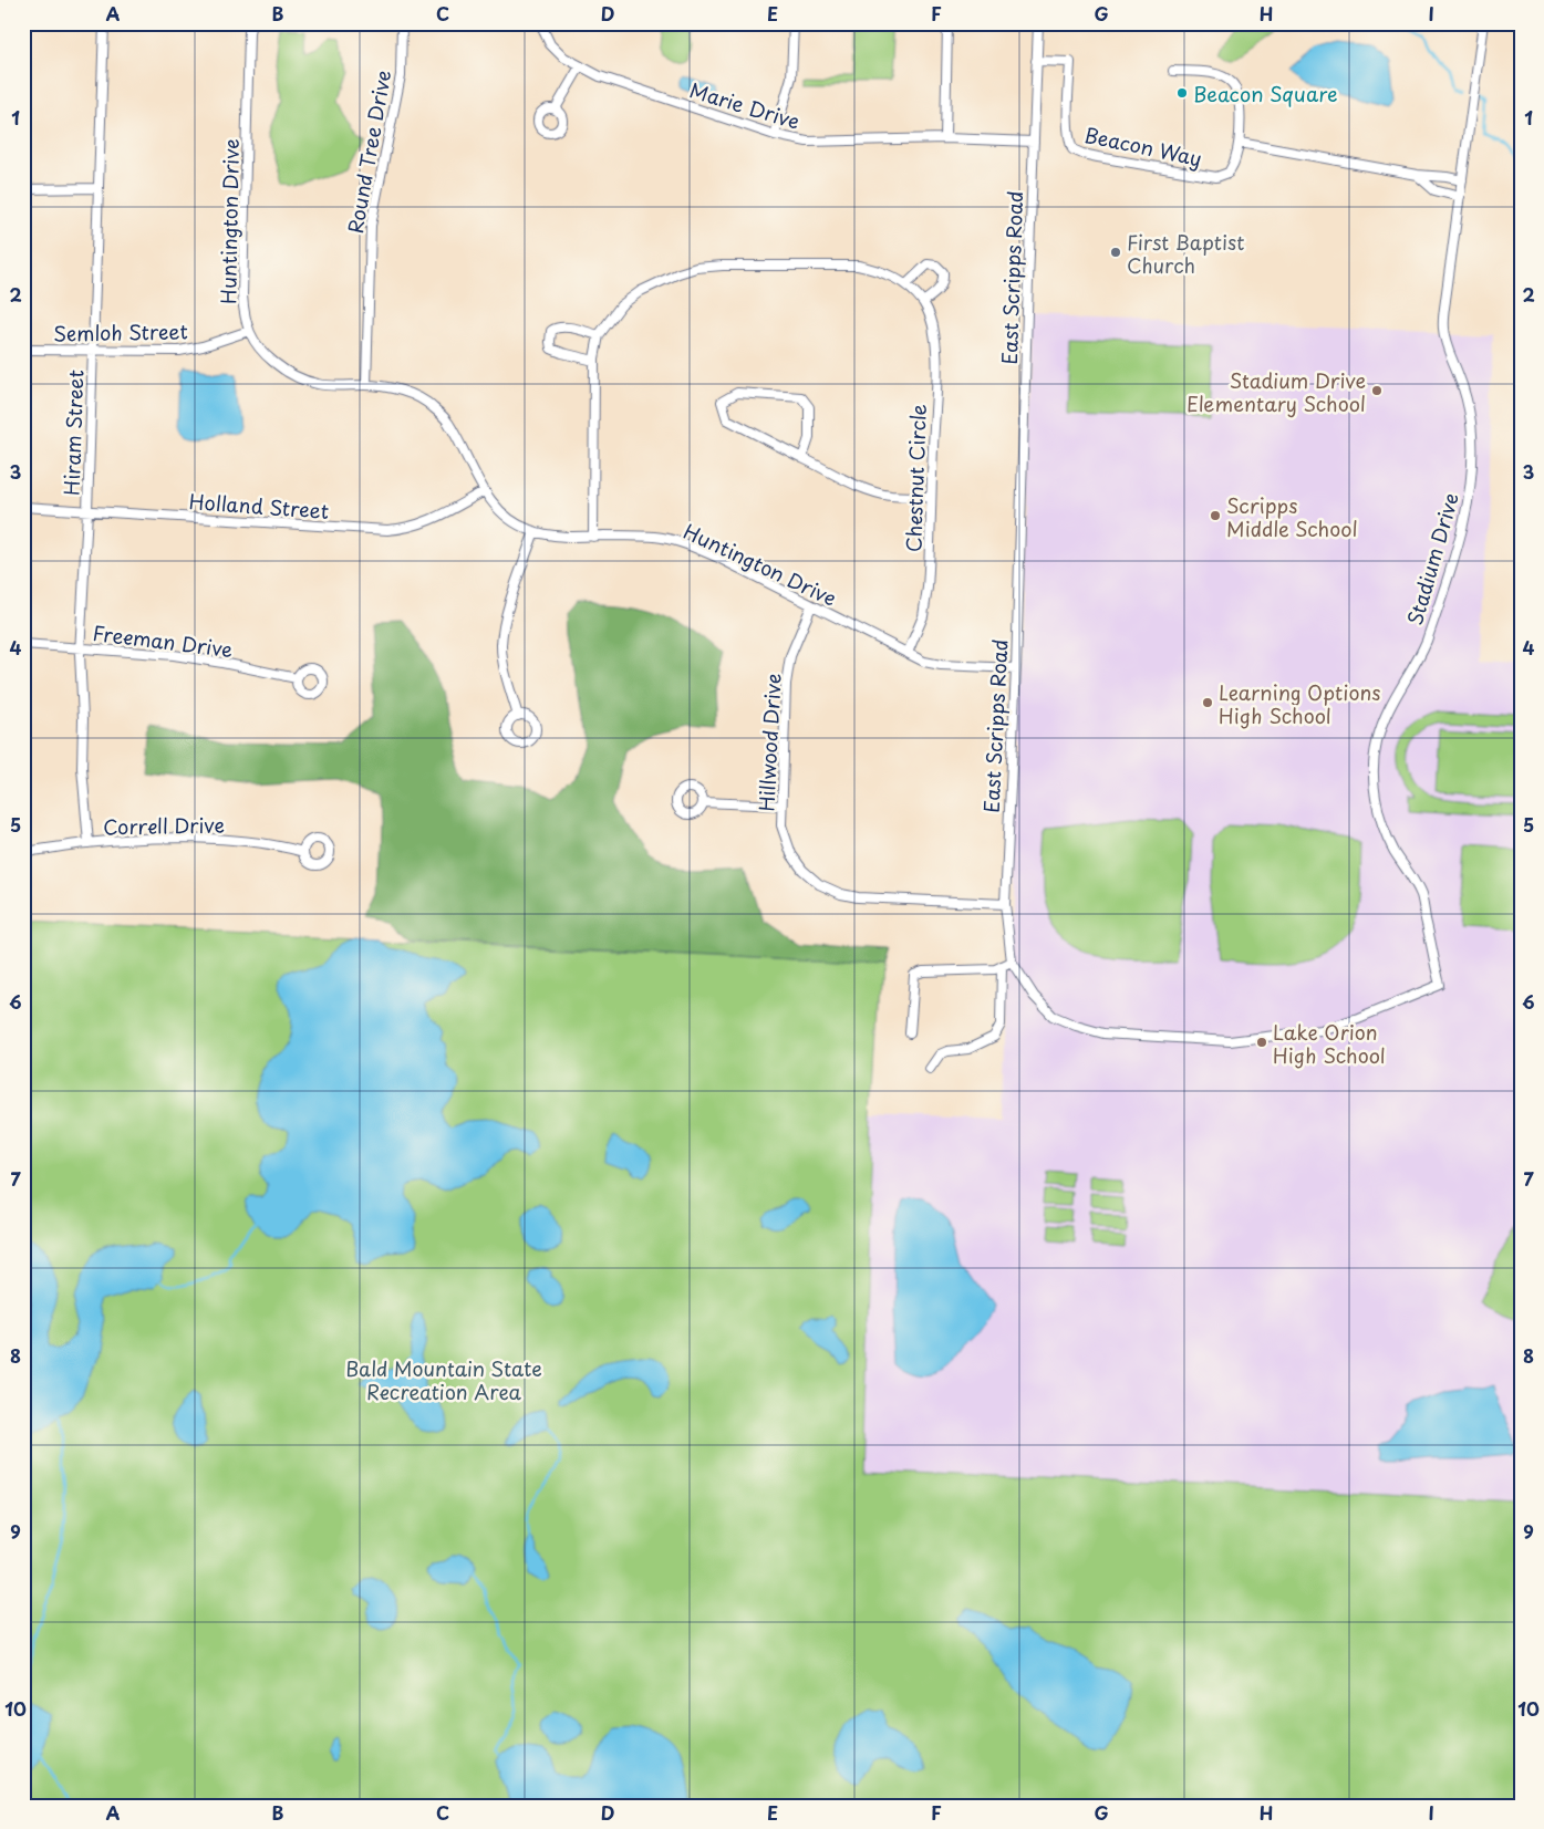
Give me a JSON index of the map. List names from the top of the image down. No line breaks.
{"streets":{"street":["Marie Drive","Beacon Way","Round Tree Drive","Huntington Drive","East Scripps Road","Semloh Street","Hiram Street","Chestnut Circle","Holland Street","Stadium Drive","Freeman Drive","Hillwood Drive","Correll Drive"]},"crossings":[["Marie Drive","East Scripps Road"],["Beacon Way","East Scripps Road"],["Round Tree Drive","Huntington Drive"],["Huntington Drive","East Scripps Road"],["Huntington Drive","Semloh Street"],["Huntington Drive","Chestnut Circle"],["Huntington Drive","Holland Street"],["Huntington Drive","Hillwood Drive"],["East Scripps Road","Stadium Drive"],["East Scripps Road","Hillwood Drive"],["Semloh Street","Hiram Street"],["Hiram Street","Holland Street"],["Hiram Street","Freeman Drive"],["Hiram Street","Correll Drive"]],"parks":["Bald Mountain State Recreation Area"],"places":["Beacon Square","First Baptist Church","Stadium Drive Elementary School","Scripps Middle School","Learning Options High School","Lake Orion High School"],"grid":{"columns":["A","B","C","D","E","F","G","H","I"],"rows":["1","2","3","4","5","6","7","8","9","10"]}}
